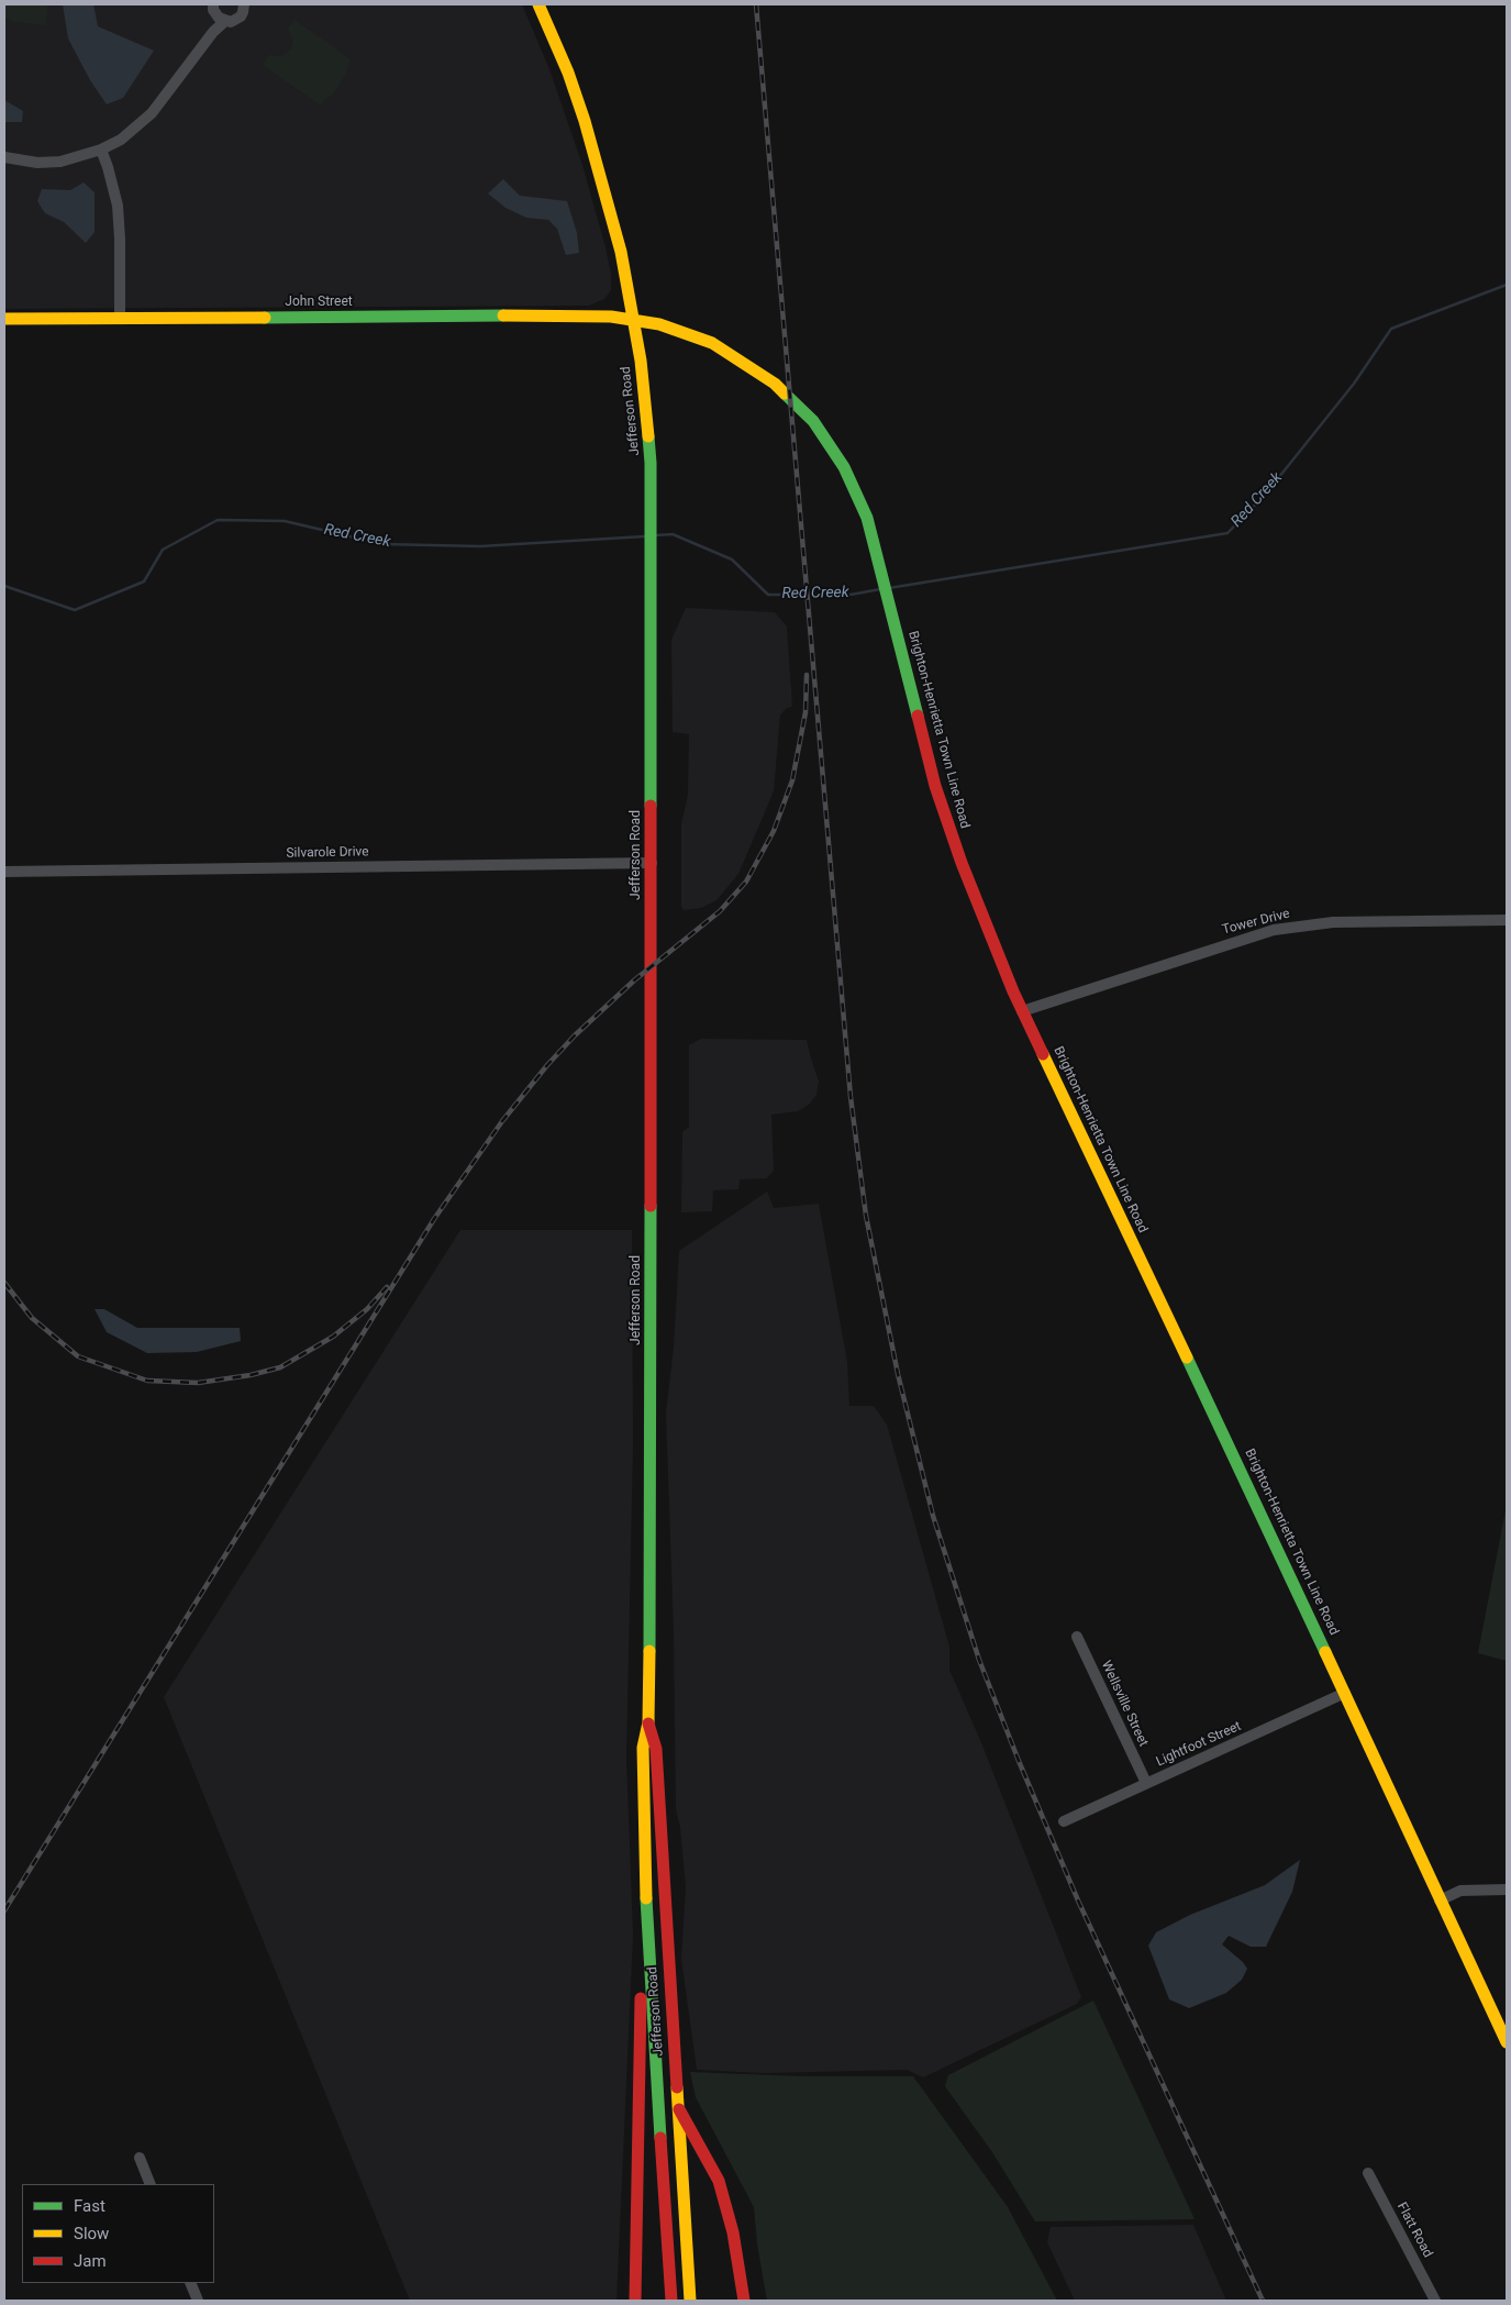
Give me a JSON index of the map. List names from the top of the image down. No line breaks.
{"streets":{"main road":["John Street","Jefferson Road","Brighton-Henrietta Town Line Road"],"street":["Silvarole Drive","Tower Drive","Wellsville Street","Lightfoot Street","Flatt Road"]},"crossings":[["John Street","Jefferson Road"],["John Street","Brighton-Henrietta Town Line Road"],["Jefferson Road","Brighton-Henrietta Town Line Road"],["Jefferson Road","Silvarole Drive"],["Brighton-Henrietta Town Line Road","Tower Drive"],["Brighton-Henrietta Town Line Road","Lightfoot Street"],["Wellsville Street","Lightfoot Street"]],"water":["Red Creek"],"legend":["Fast","Slow","Jam"]}
